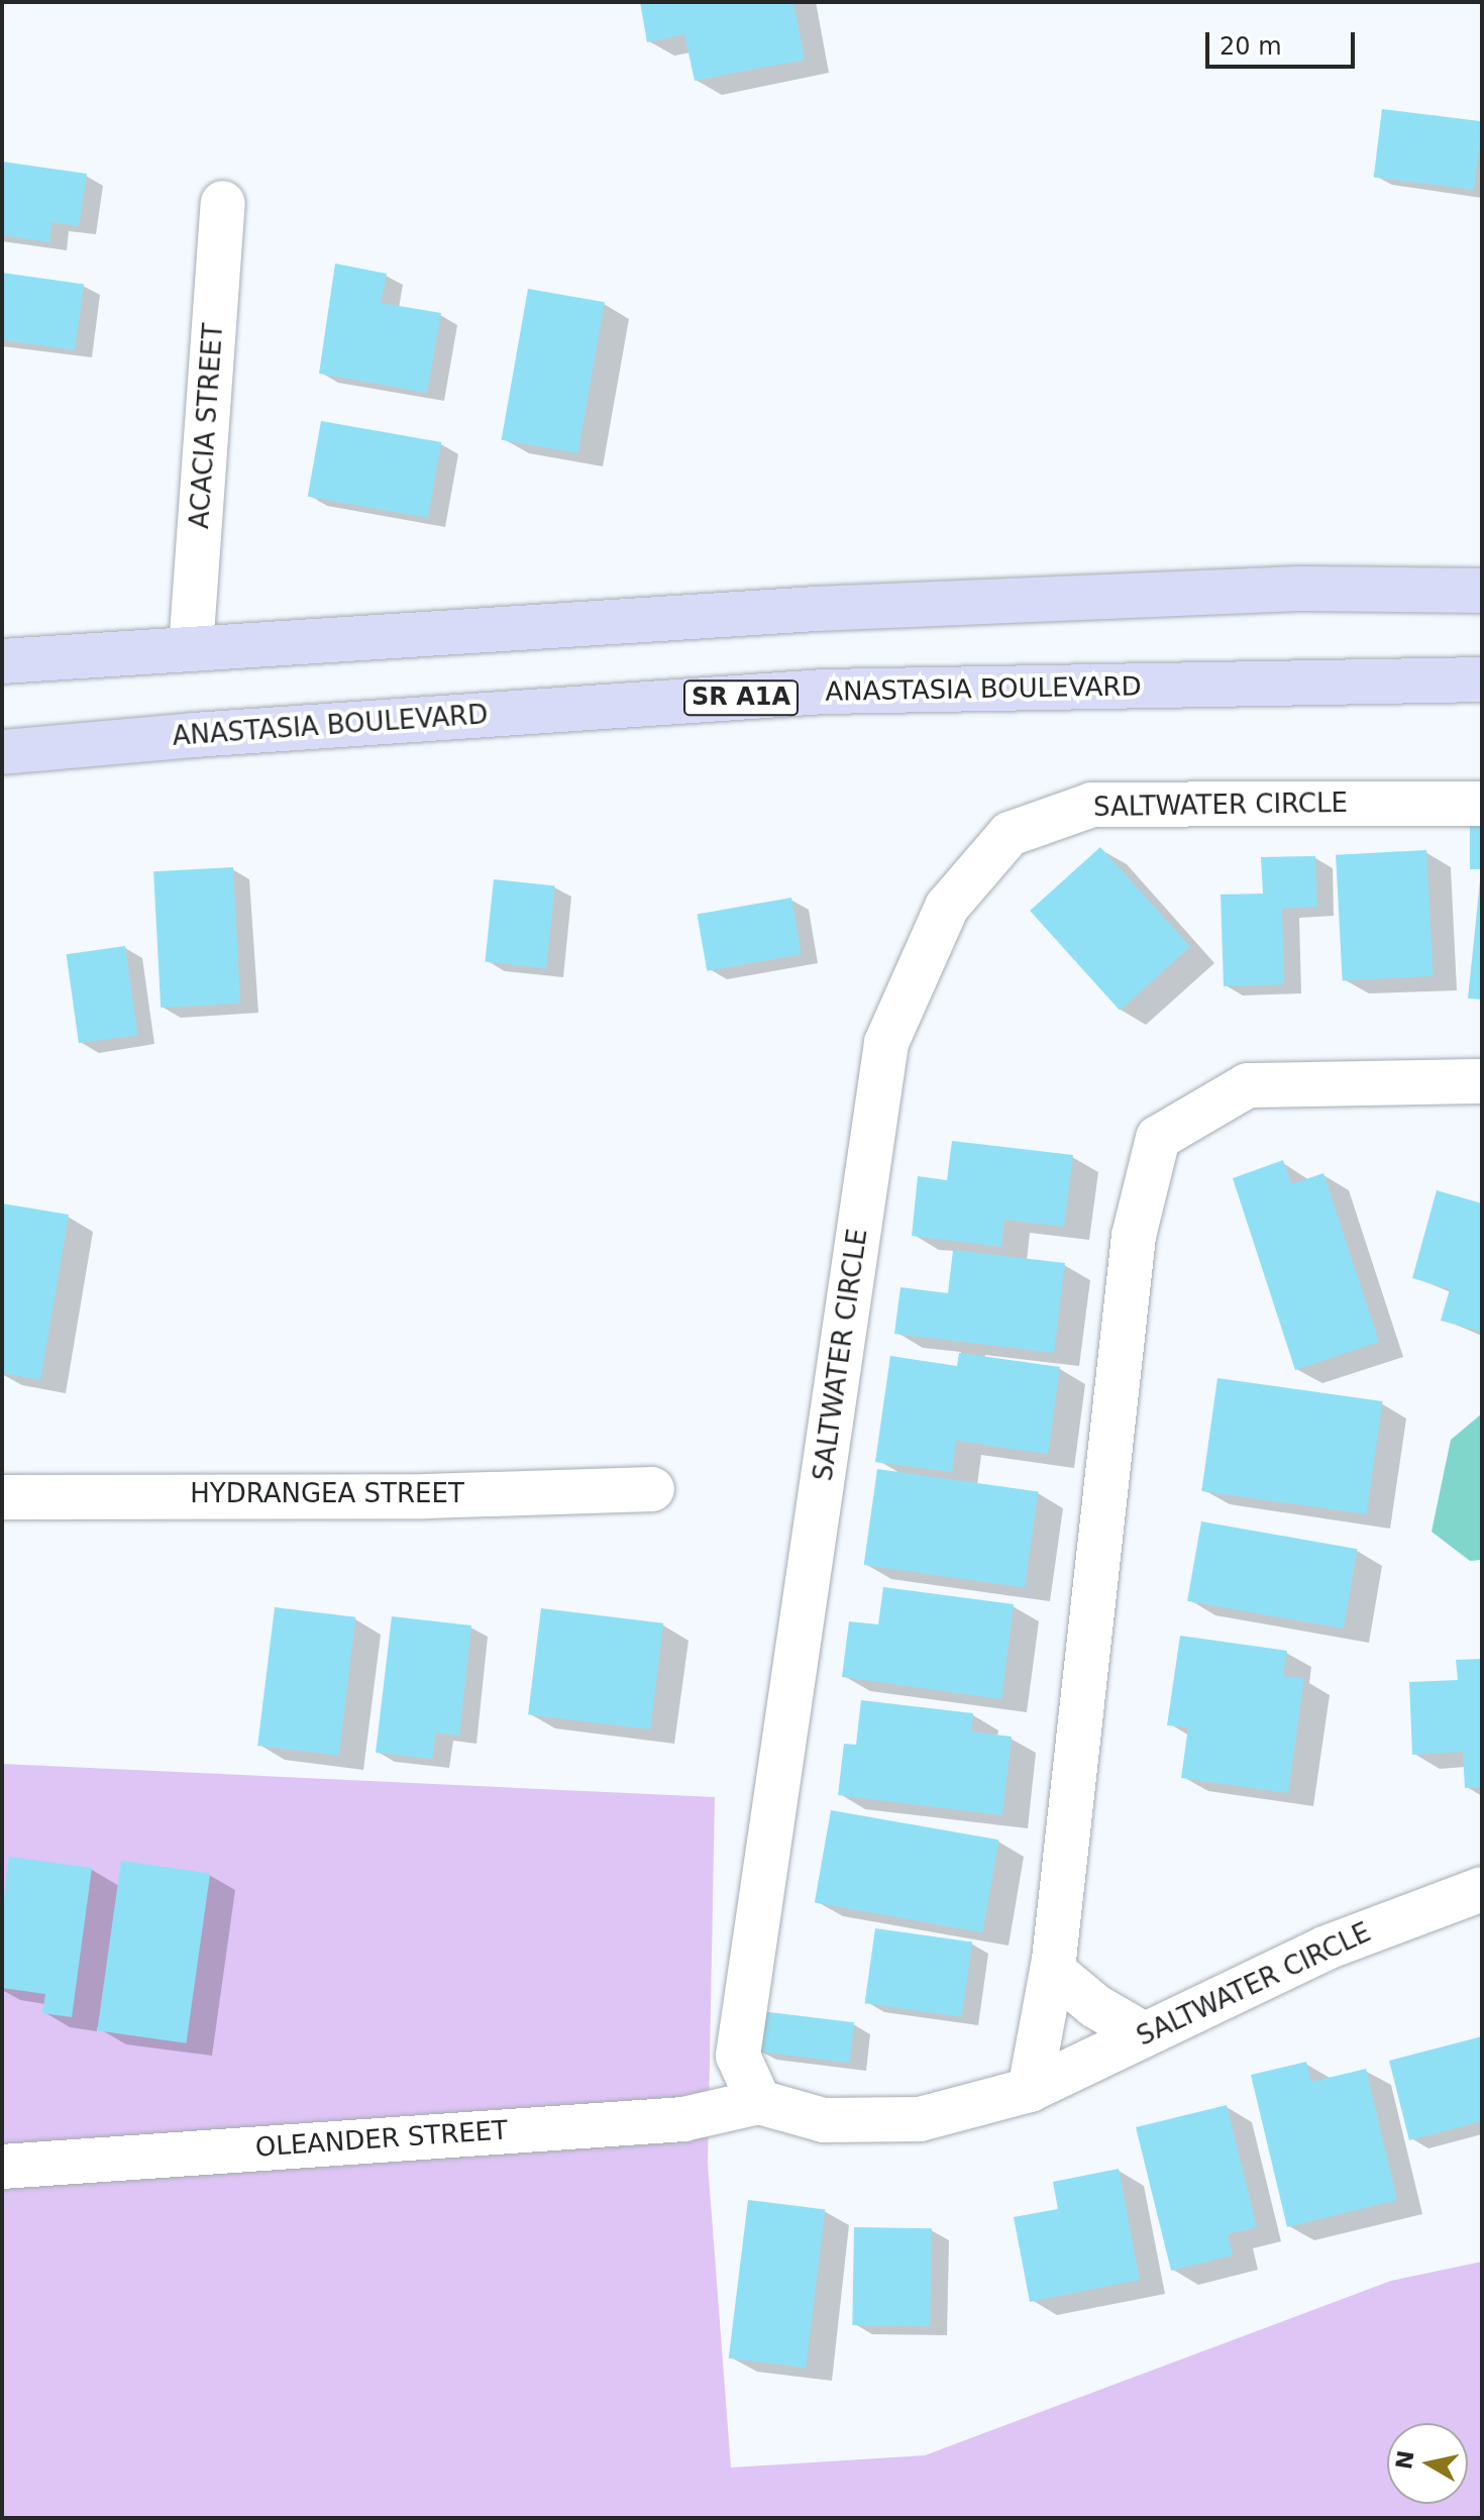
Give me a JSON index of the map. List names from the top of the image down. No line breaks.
{"streets":{"main road":["ANASTASIA BOULEVARD","SR A1A"],"street":["ACACIA STREET","SALTWATER CIRCLE","HYDRANGEA STREET","OLEANDER STREET"]},"crossings":[["SALTWATER CIRCLE","OLEANDER STREET"]],"scale_bar":"20 m","north":"left"}
